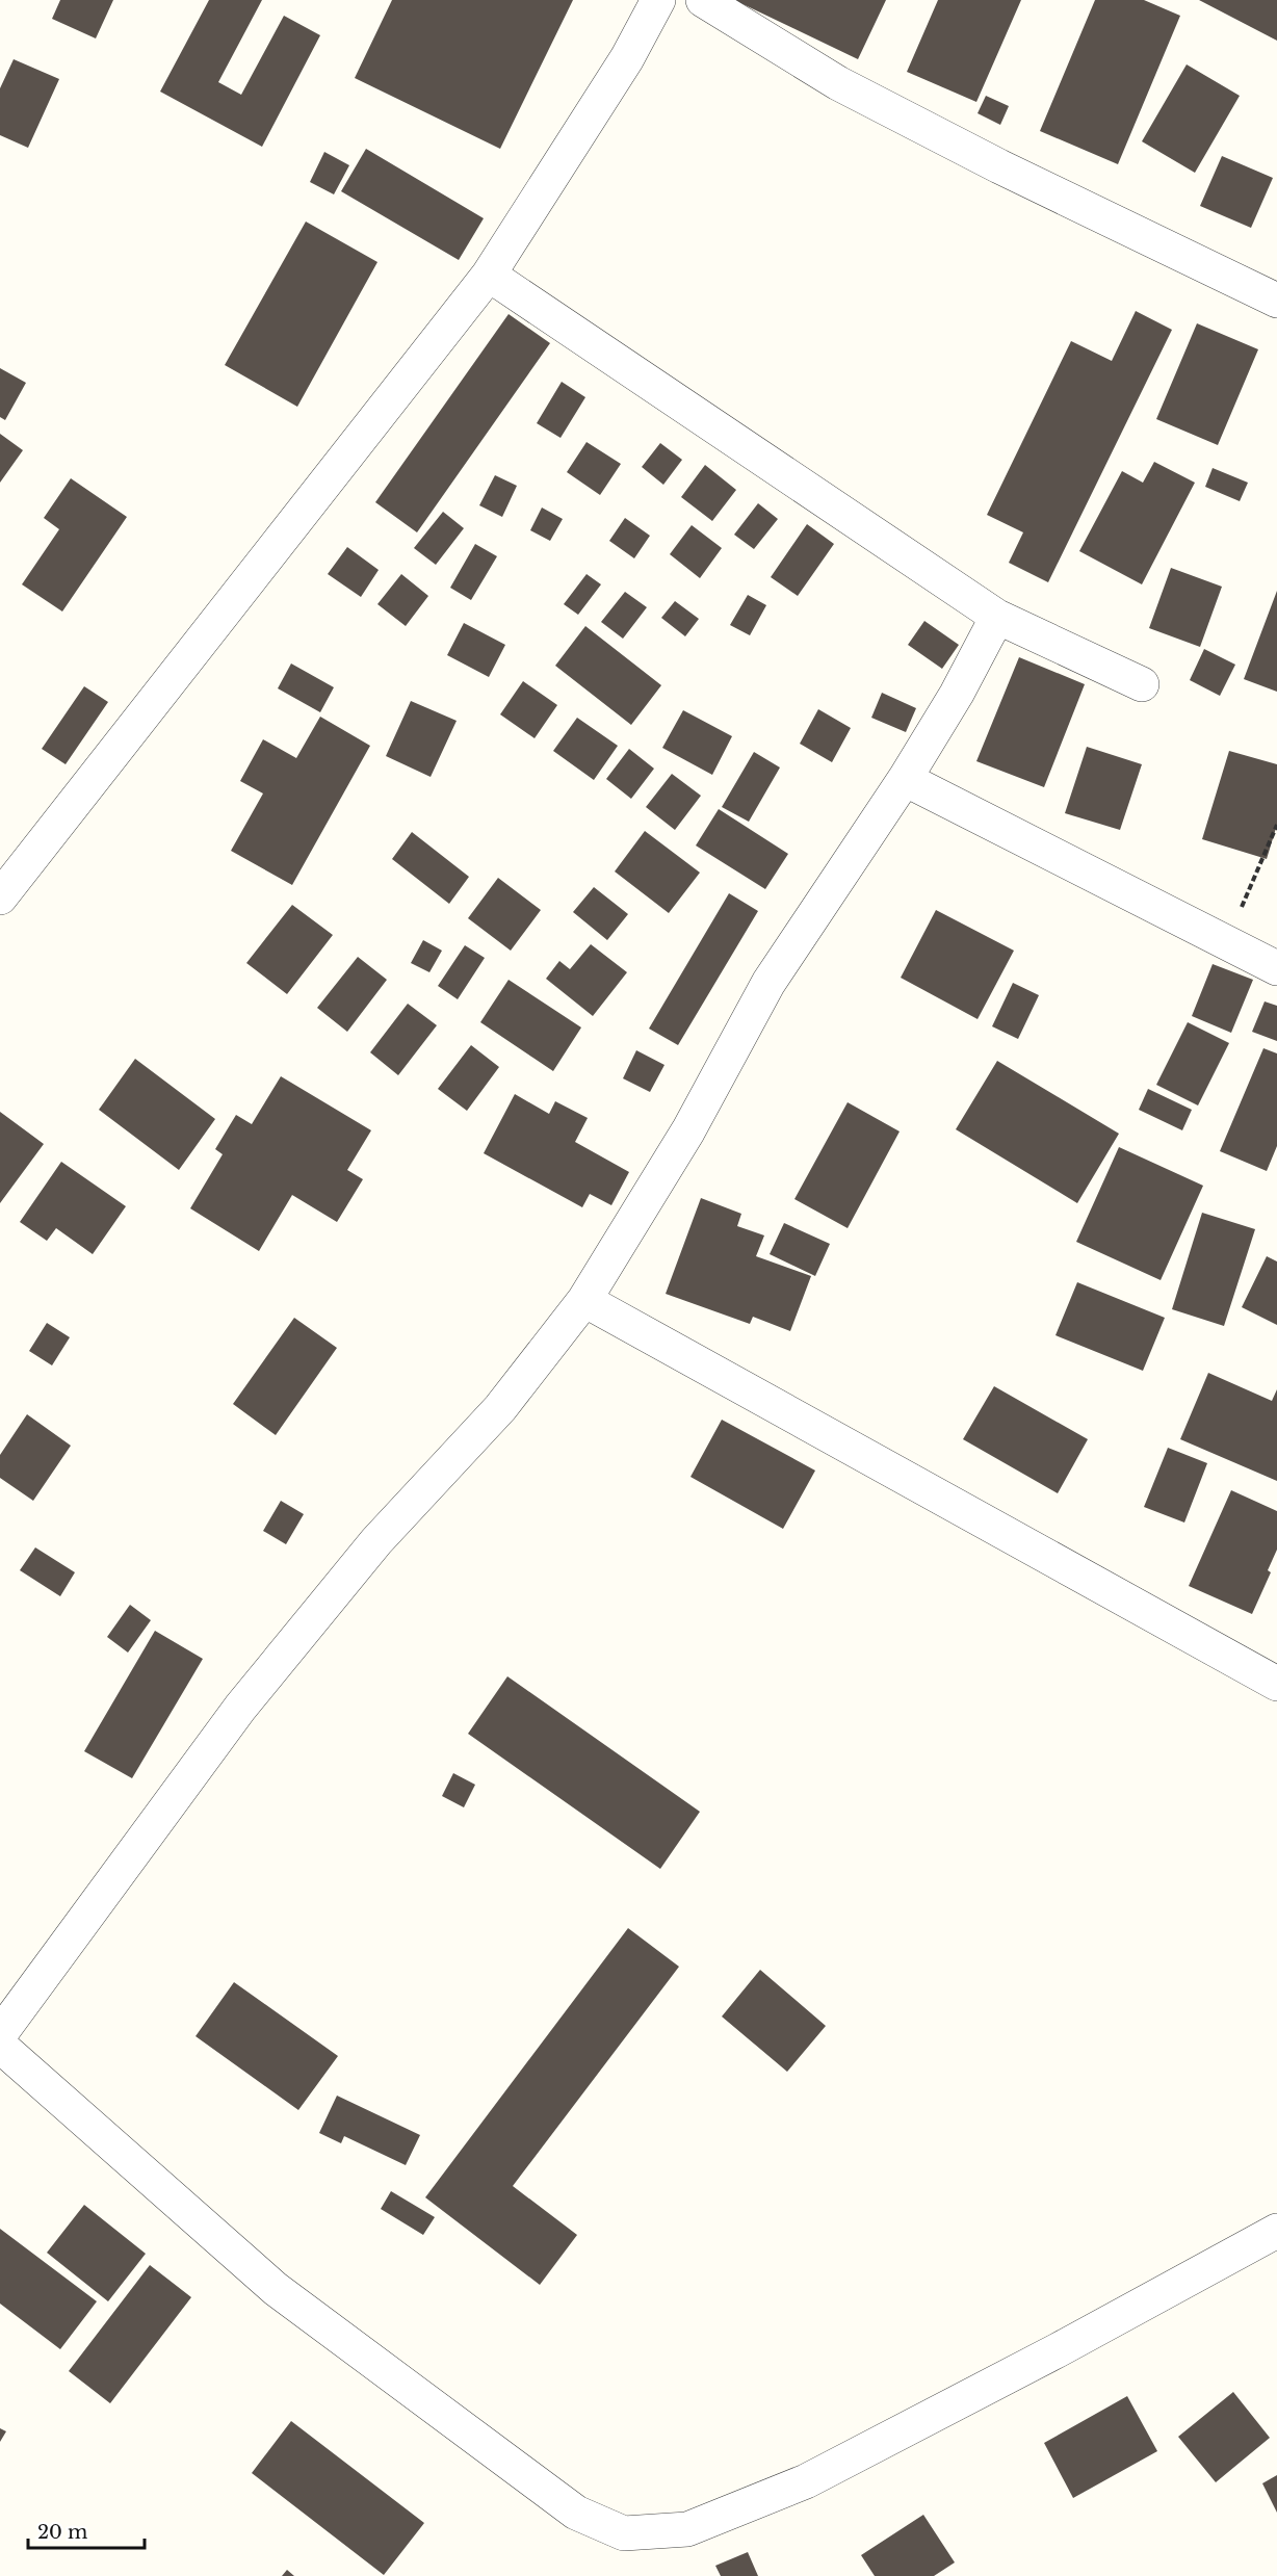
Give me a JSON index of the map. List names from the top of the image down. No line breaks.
{"scale_bar":"20 m"}
